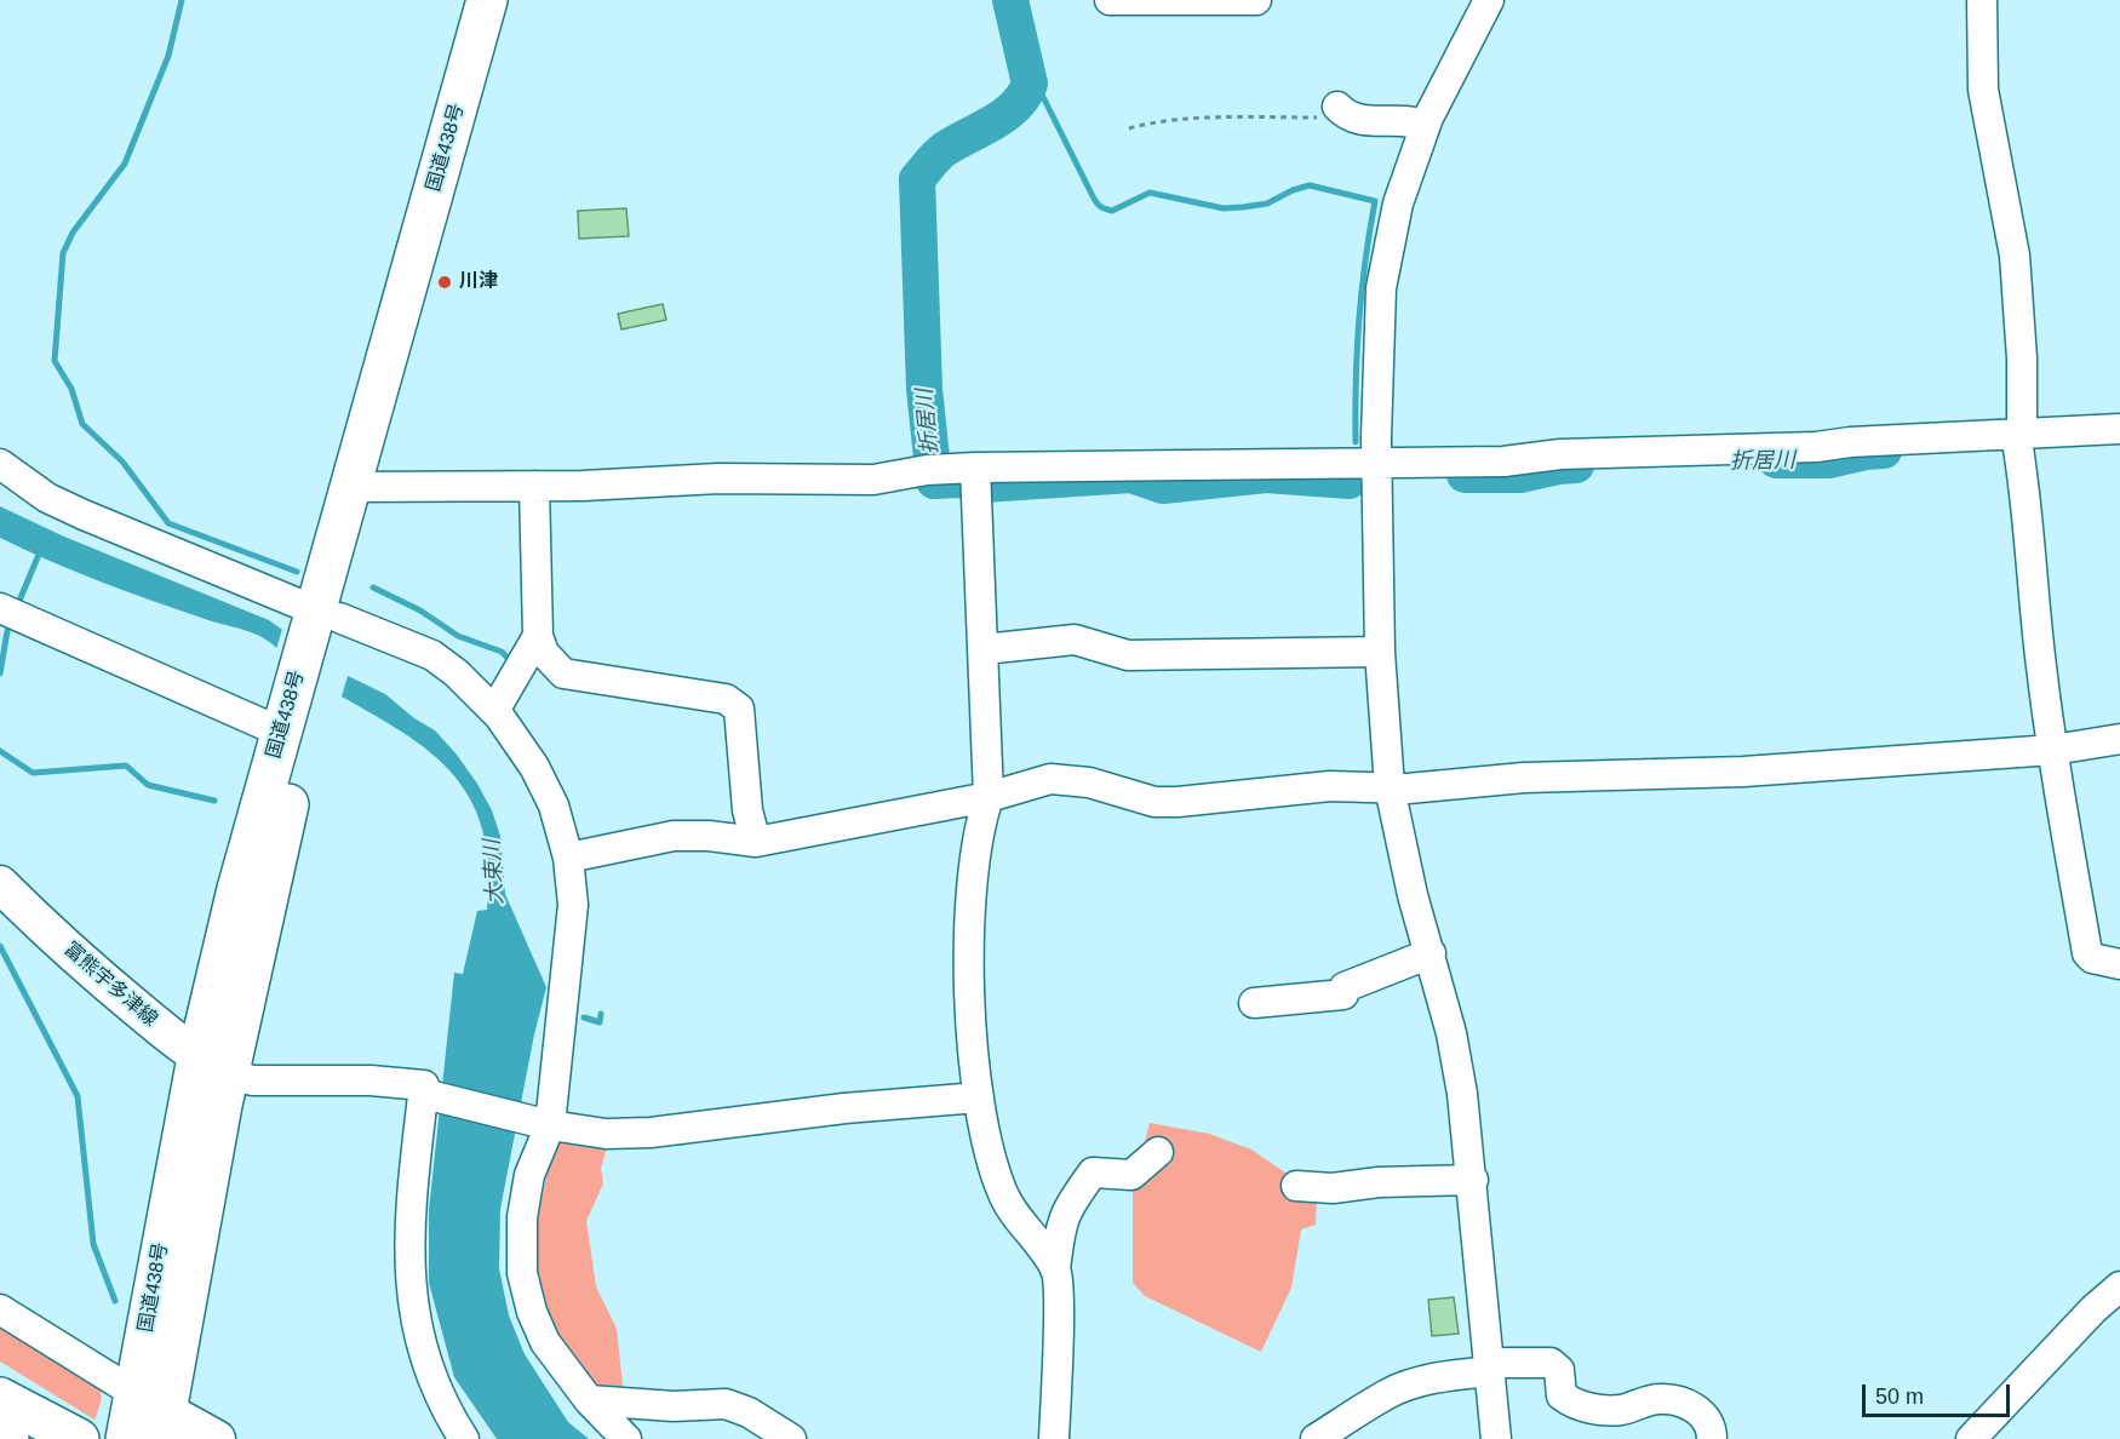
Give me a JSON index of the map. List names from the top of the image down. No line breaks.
{"streets":{"highway":["国道438号"],"main road":["富熊宇多津線"]},"crossings":[["国道438号","富熊宇多津線"]],"water":["折居川","大束川"],"places":["川津"],"scale_bar":"50 m"}
